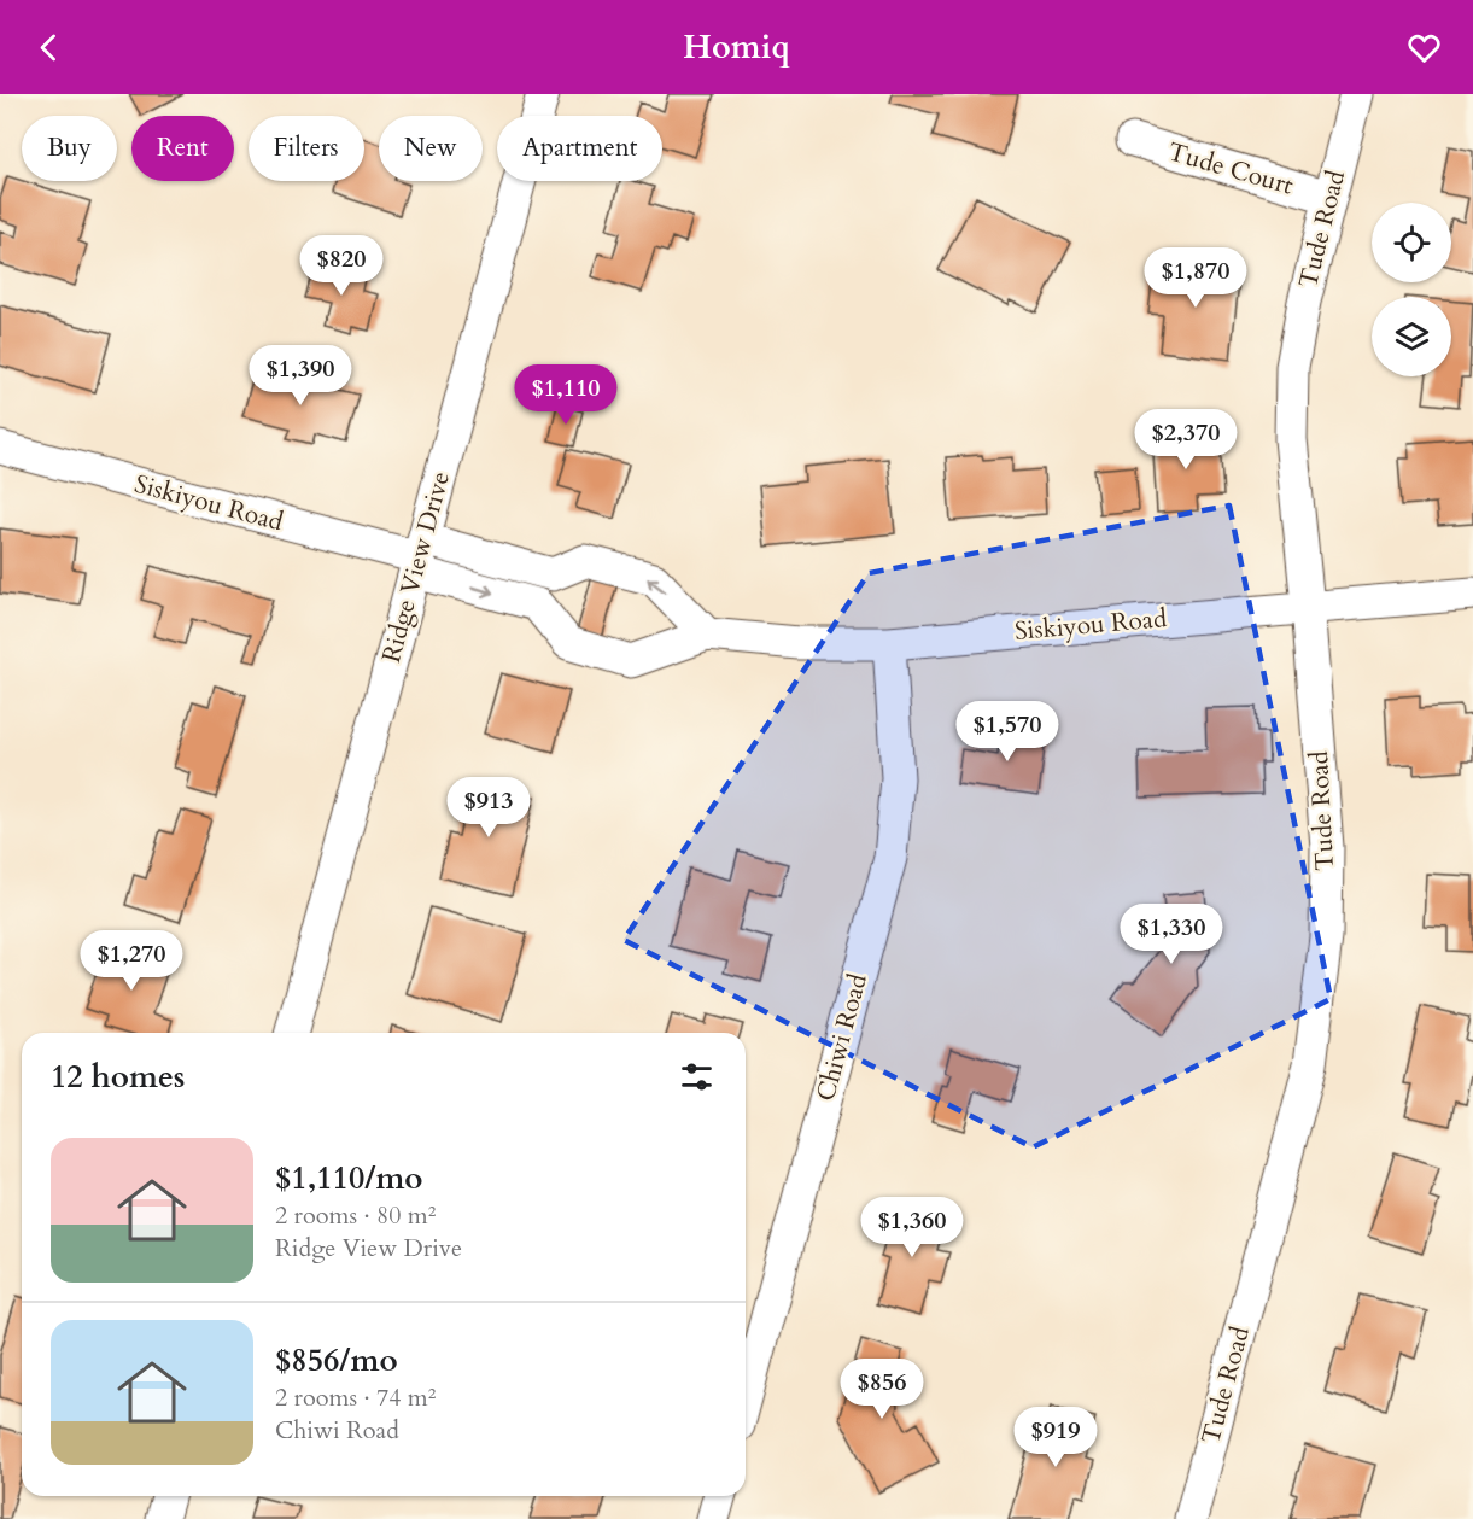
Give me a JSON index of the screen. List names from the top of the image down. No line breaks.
{"streets":{"street":["Tude Court","Tude Road","Siskiyou Road","Ridge View Drive","Chiwi Road"]},"crossings":[["Tude Court","Tude Road"],["Tude Road","Siskiyou Road"],["Siskiyou Road","Ridge View Drive"],["Siskiyou Road","Chiwi Road"]],"page":{"header":"Homiq","chip":["Buy","Rent","Filters","New","Apartment"],"price":["$820","$1,870","$1,390","$1,110","$2,370","$1,570","$913","$1,330","$1,270","$1,360","$856","$919"],"heading":"12 homes","list":[{"name":"$1,110/mo","note":"2 rooms · 80 m² · Ridge View Drive"},{"name":"$856/mo","note":"2 rooms · 74 m² · Chiwi Road"}]}}
